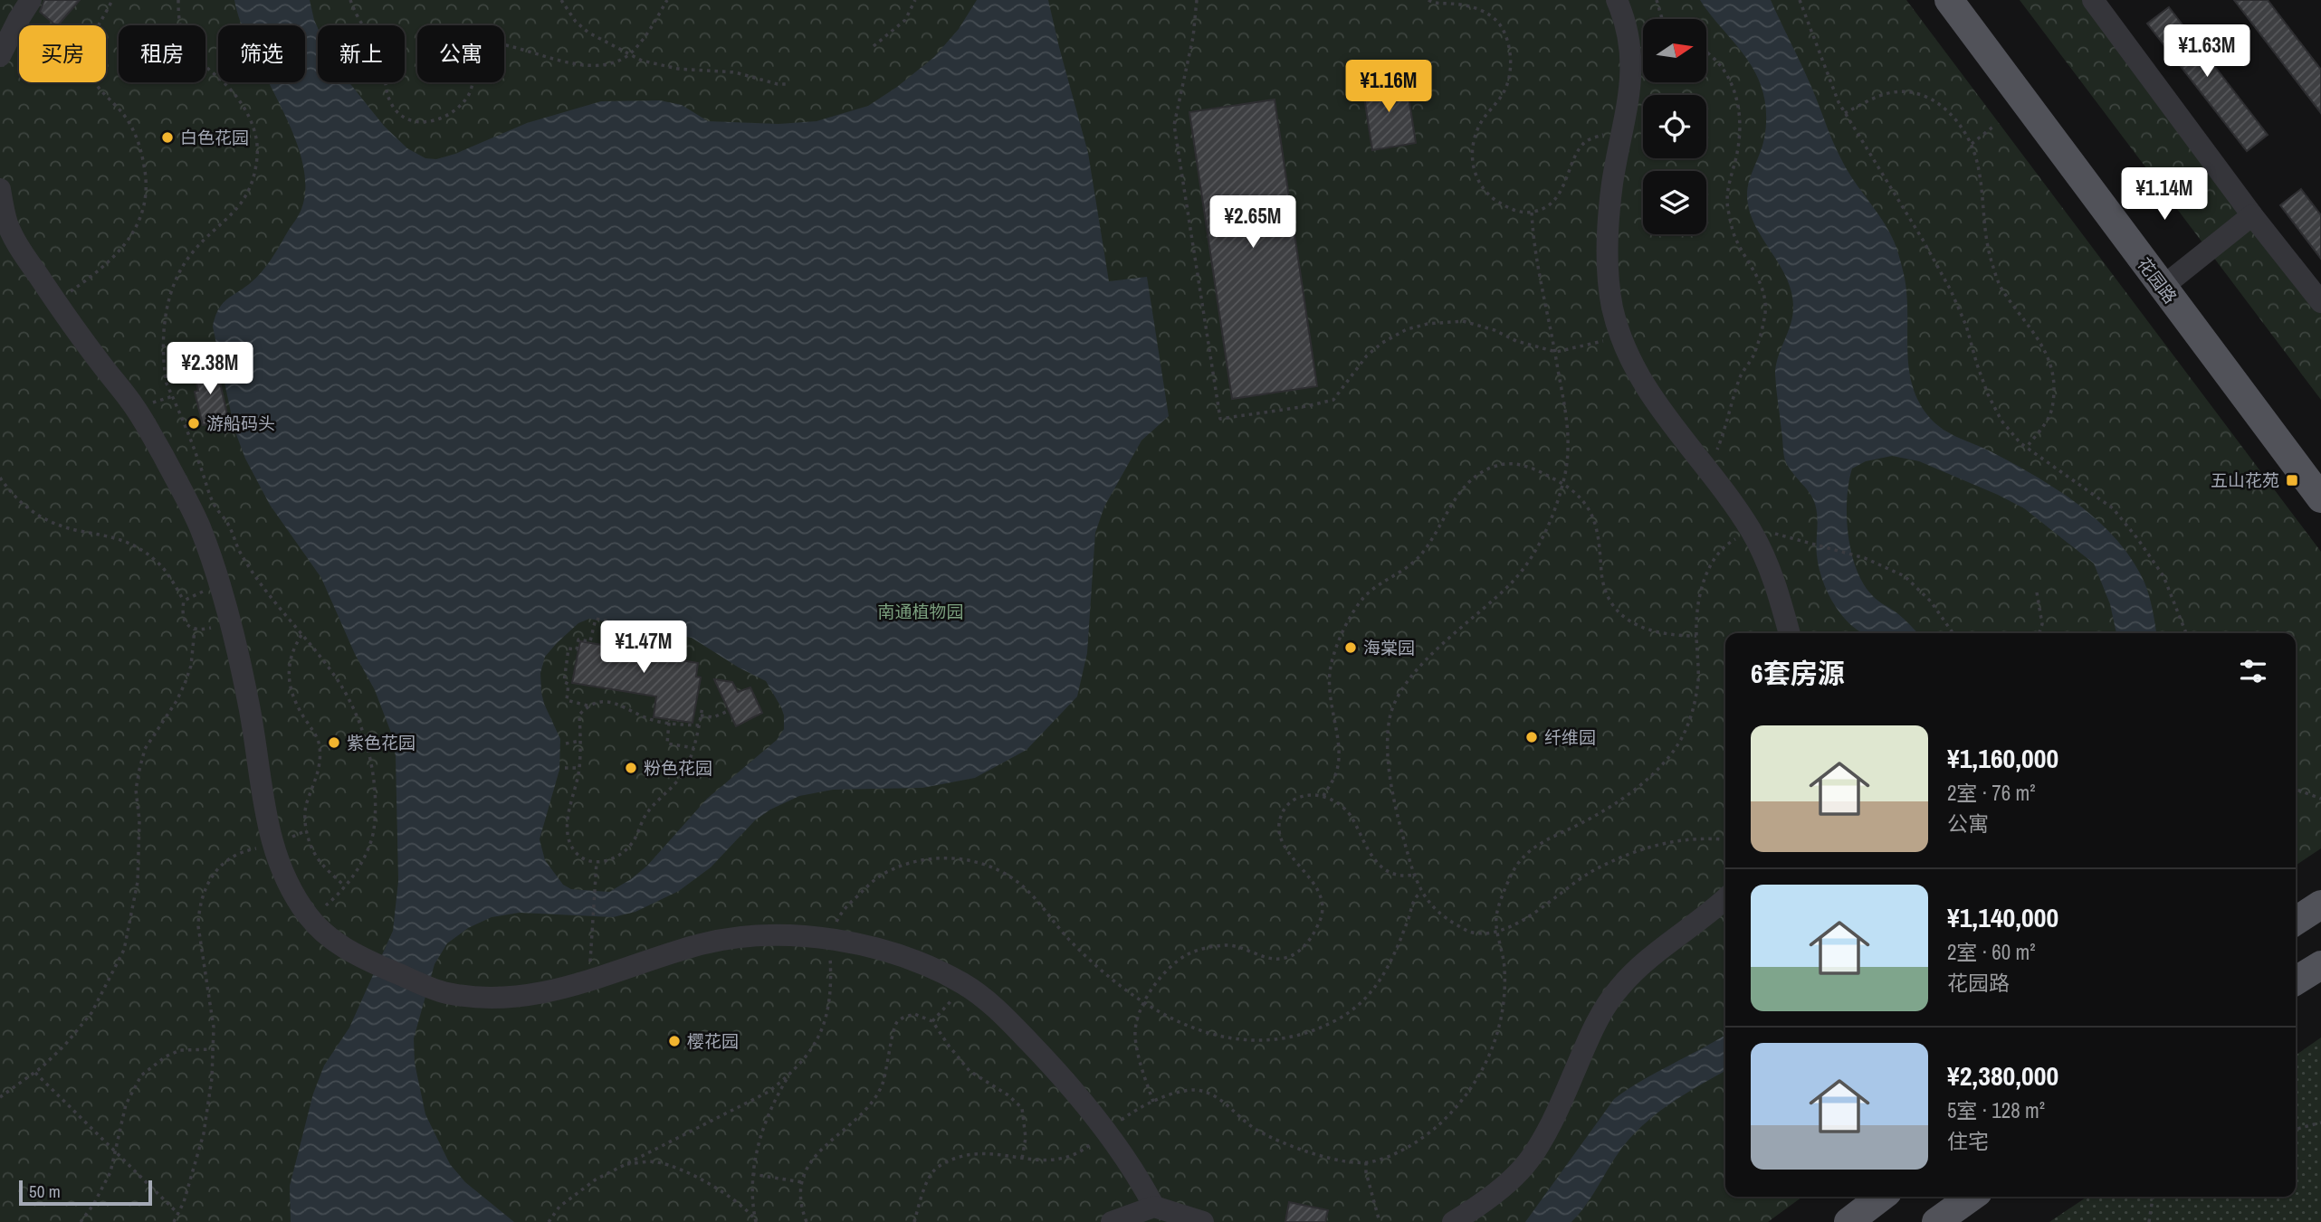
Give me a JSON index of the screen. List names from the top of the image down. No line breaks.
{"streets":{"main road":["花园路"]},"parks":["南通植物园"],"places":{"other":["白色花园","游船码头","海棠园","纤维园","紫色花园","粉色花园","樱花园"],"transit":["五山花苑"]},"scale_bar":"50 m","north":"right","page":{"price":["¥1.63M","¥1.16M","¥1.14M","¥2.65M","¥2.38M","¥1.47M"],"chip":["买房","租房","筛选","新上","公寓"],"heading":"6套房源","list":[{"name":"¥1,160,000","note":"2室 · 76 m² · 公寓"},{"name":"¥1,140,000","note":"2室 · 60 m² · 花园路"},{"name":"¥2,380,000","note":"5室 · 128 m² · 住宅"}],"scale":"50 m"}}
